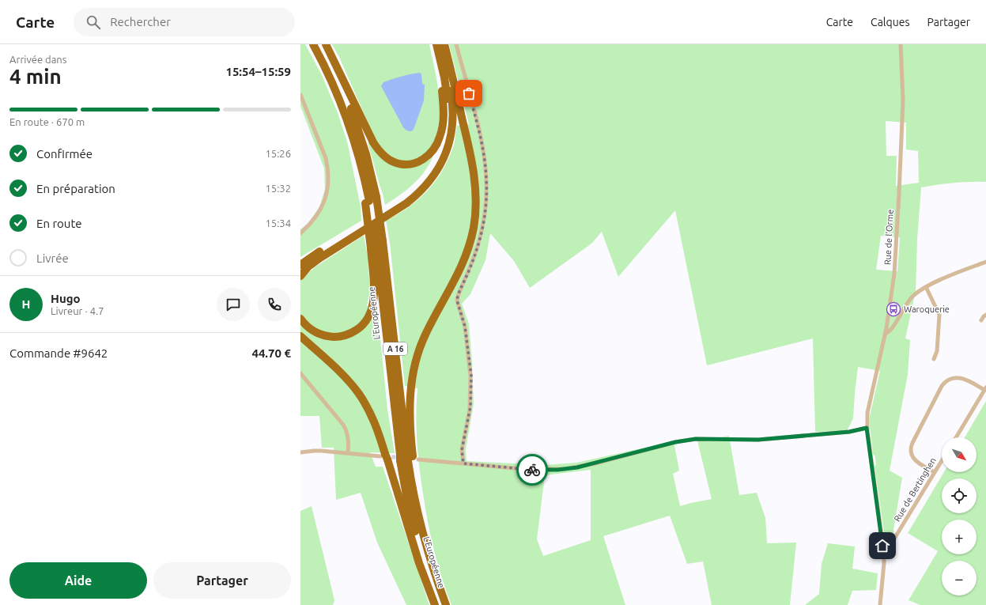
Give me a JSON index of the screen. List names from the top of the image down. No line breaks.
{"streets":{"highway":["L'Européenne","A 16"],"street":["Rue de l'Orme","Rue de Bertinghen"]},"crossings":[["Rue de l'Orme","Rue de Bertinghen"]],"places":{"bus stop":["Waroquerie"]},"north":"bottom right","page":{"header":"Carte","search":"Rechercher","nav":["Carte","Calques","Partager"],"heading":["4 min","Arrivée dans","15:54–15:59"],"panel":["Hugo","Livreur · 4.7","Commande #9642","44.70 €"],"bar":"En route · 670 m","list":[["Confirmée","15:26"],["En préparation","15:32"],["En route","15:34"],"Livrée"],"round":"H","map_buttons":["+","−"],"buttons":["Aide","Partager"]}}
